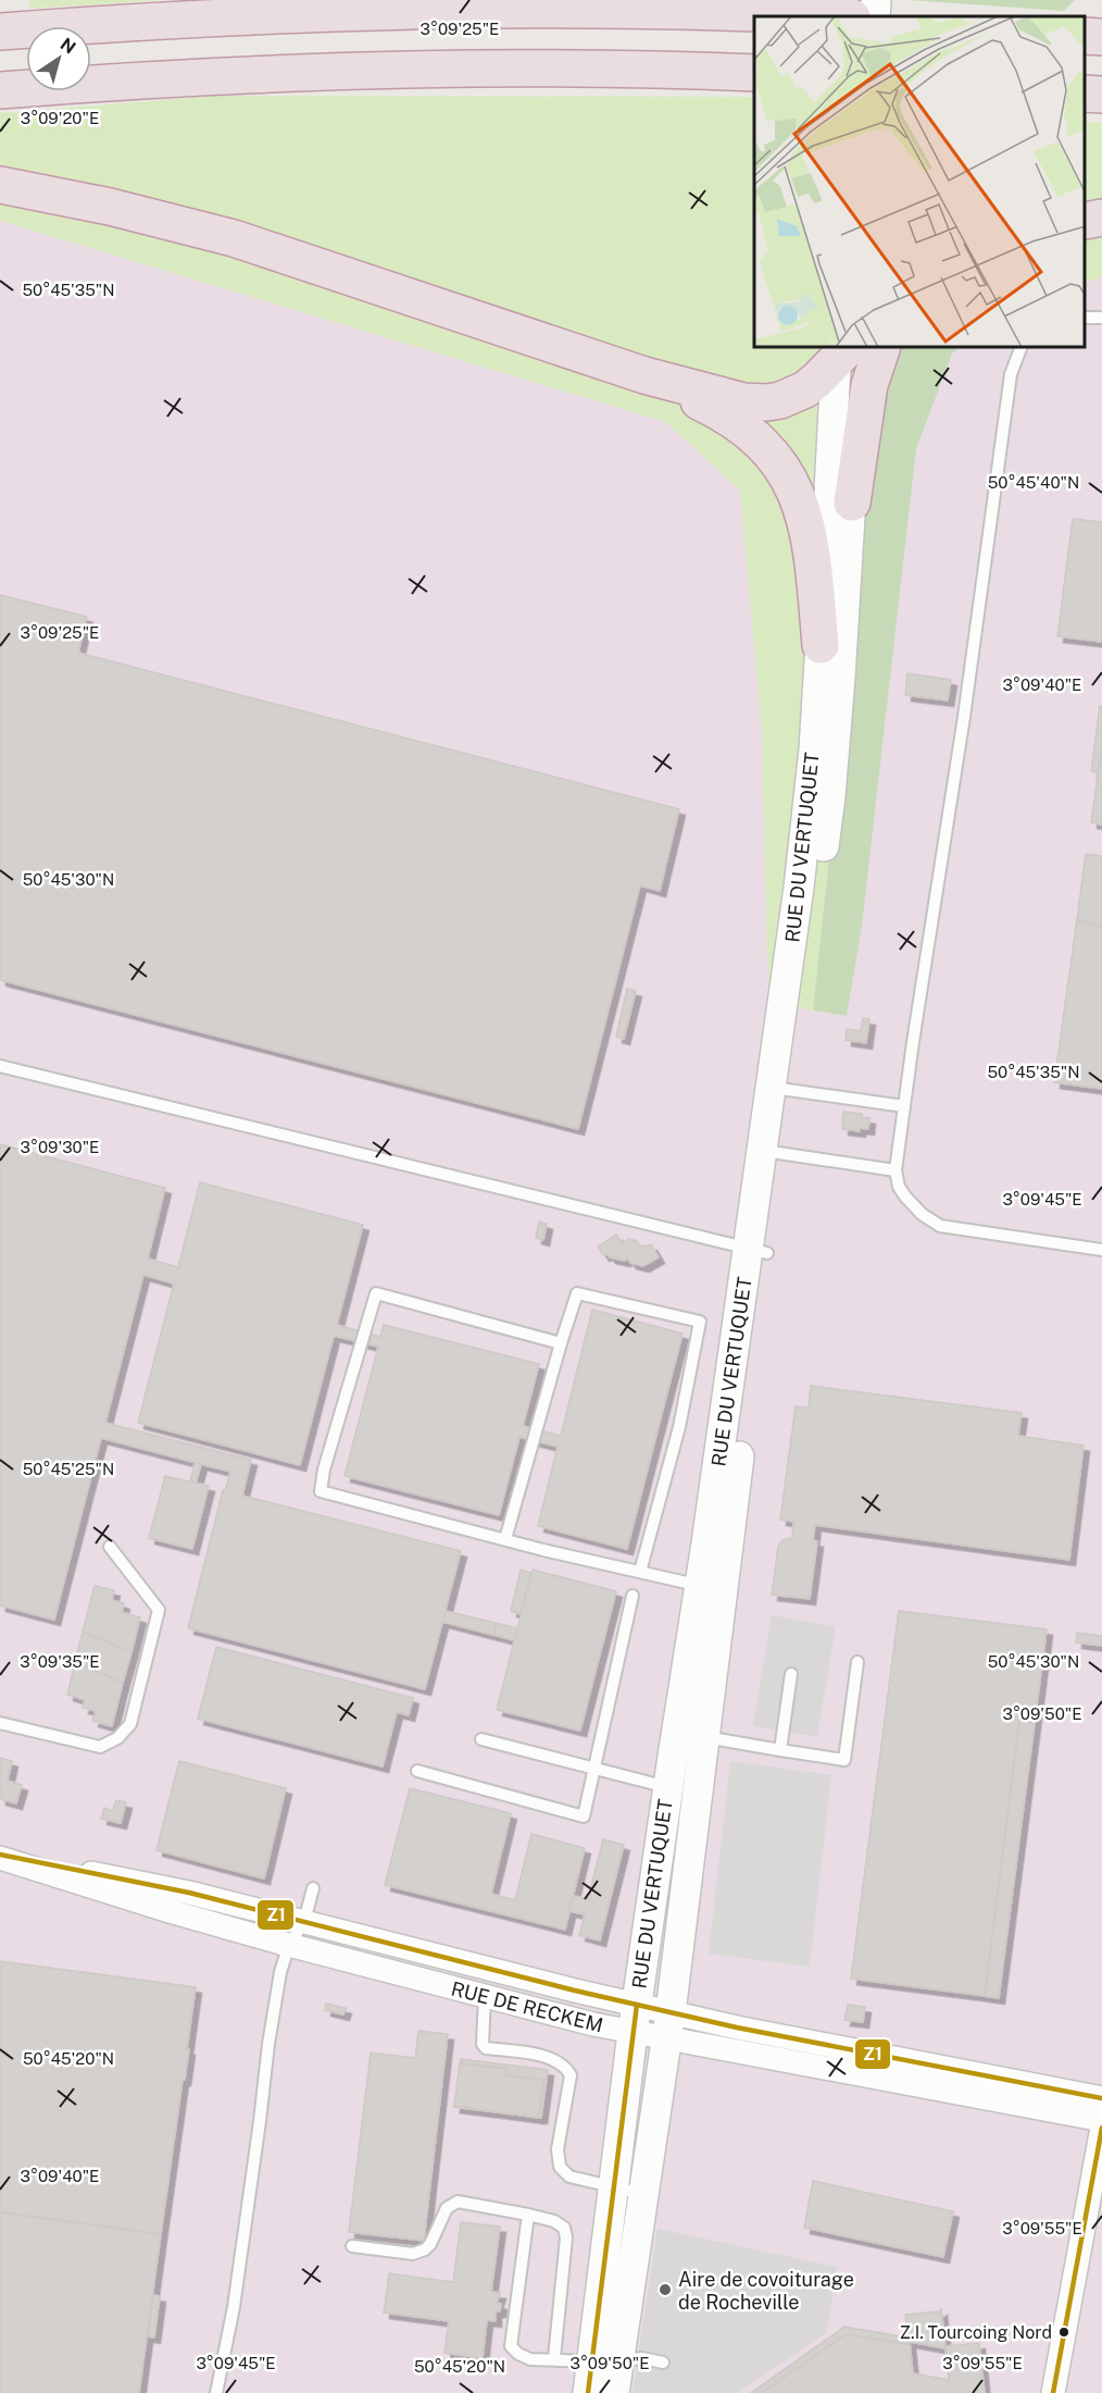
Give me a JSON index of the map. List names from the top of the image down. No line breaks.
{"streets":{"street":["RUE DU VERTUQUET","RUE DE RECKEM"]},"crossings":[["RUE DU VERTUQUET","RUE DE RECKEM"]],"places":["Aire de covoiturage de Rocheville","Z.I. Tourcoing Nord"],"lines":["transit line Z1"],"north":"top right","coordinates":["3°09'25\"E","3°09'20\"E","50°45'35\"N","50°45'40\"N","3°09'40\"E","50°45'30\"N","3°09'30\"E","3°09'45\"E","50°45'25\"N","3°09'35\"E","3°09'50\"E","50°45'20\"N","3°09'55\"E"]}
